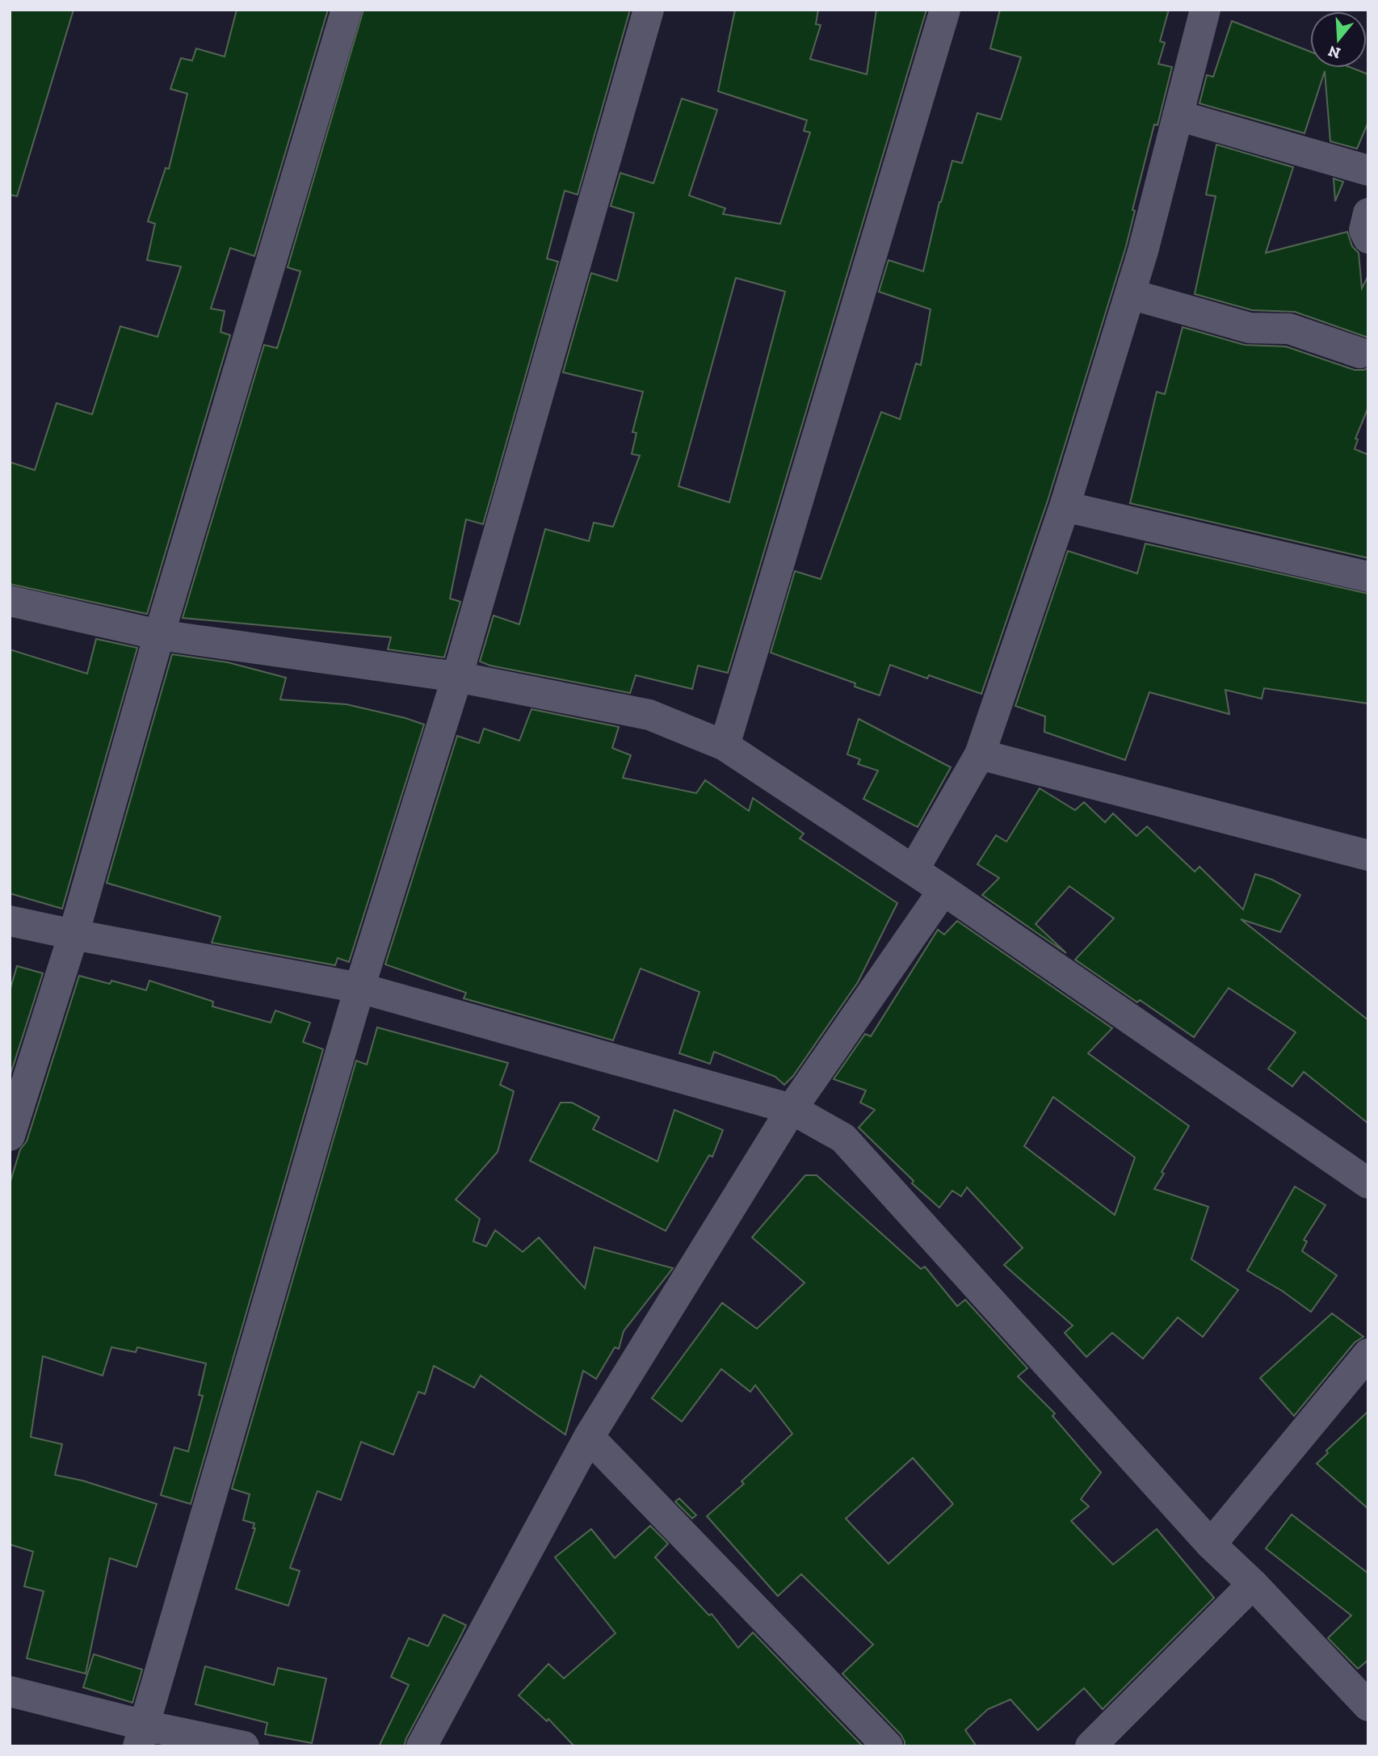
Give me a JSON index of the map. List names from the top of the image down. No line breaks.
{"north":"bottom"}
